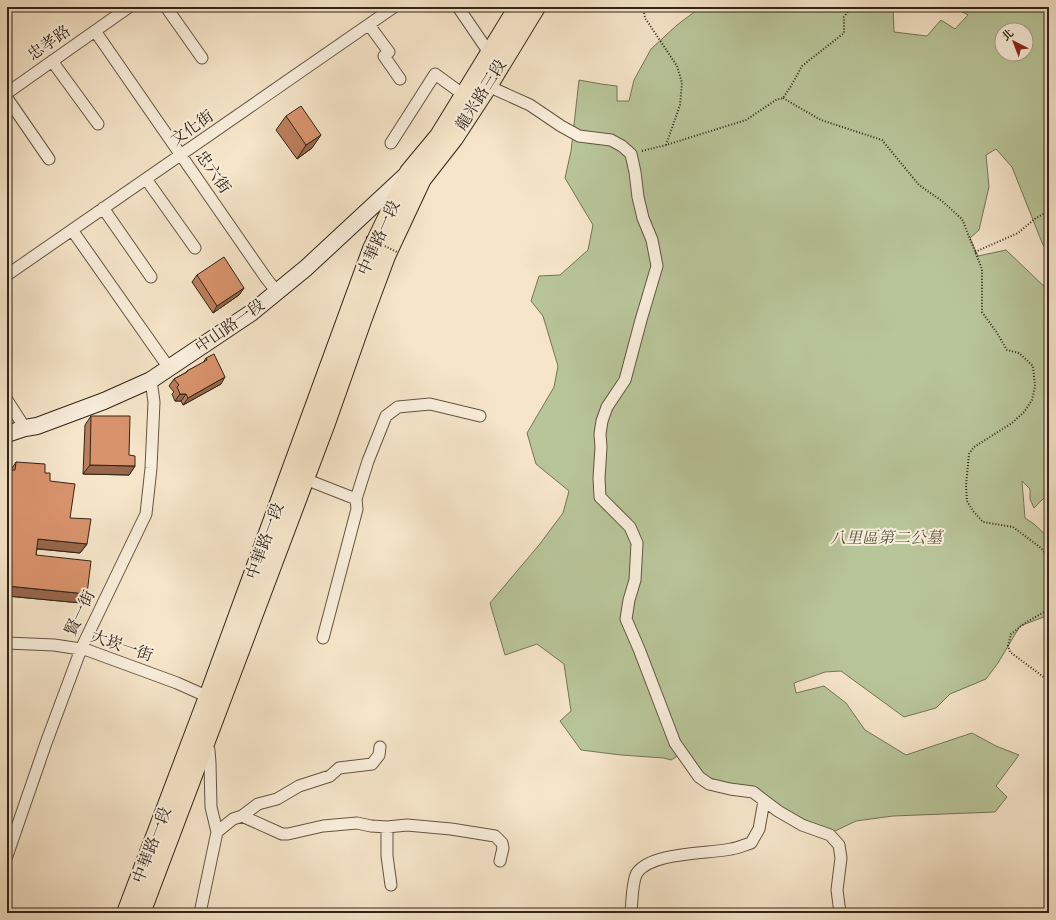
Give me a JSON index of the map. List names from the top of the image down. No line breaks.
{"streets":{"main road":["龍米路三段","中華路一段","中山路一段"],"street":["忠孝路","文化街","忠六街","賢一街","大崁一街"]},"crossings":[["忠孝路","忠六街"],["龍米路三段","中華路一段"],["龍米路三段","中山路一段"],["文化街","忠六街"],["忠六街","中山路一段"],["中華路一段","中山路一段"],["中華路一段","大崁一街"],["中山路一段","賢一街"],["賢一街","大崁一街"]],"parks":["八里區第二公墓"],"north":"top left"}
